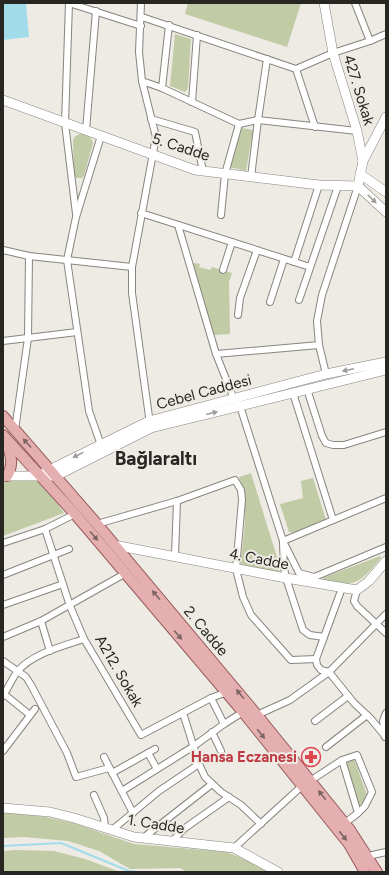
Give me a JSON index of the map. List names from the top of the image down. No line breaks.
{"streets":{"main road":["427. Sokak","5. Cadde","Cebel Caddesi","4. Cadde","2. Cadde","1. Cadde"],"street":["A212. Sokak"]},"crossings":[["427. Sokak","5. Cadde"],["Cebel Caddesi","2. Cadde"],["4. Cadde","2. Cadde"],["2. Cadde","A212. Sokak"]],"districts":["Bağlaraltı"],"places":{"pharmacy":["Hansa Eczanesi"]}}
